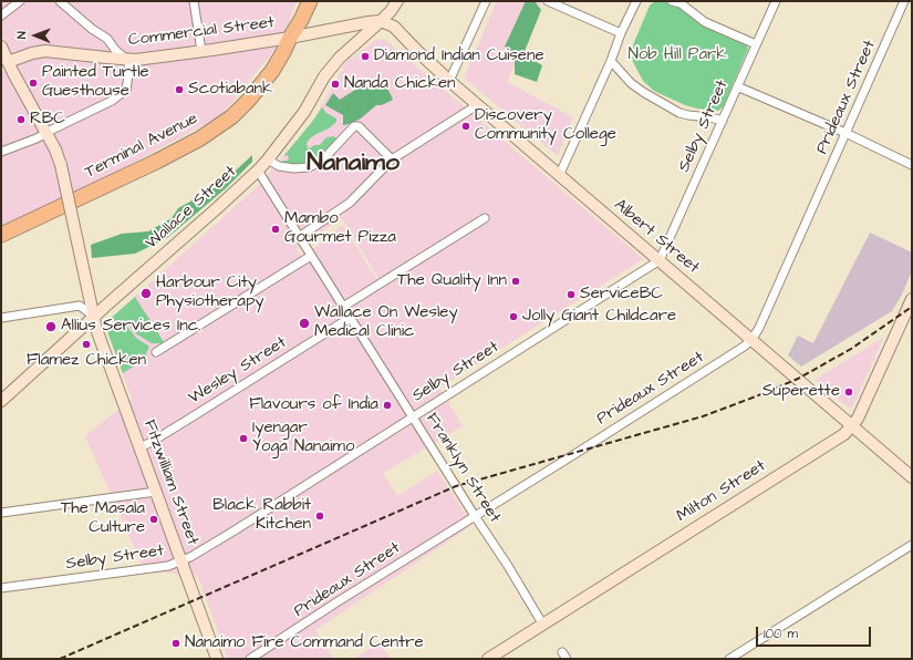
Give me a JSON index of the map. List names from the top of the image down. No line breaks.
{"streets":{"highway":["Terminal Avenue"],"street":["Commercial Street","Prideaux Street","Selby Street","Wallace Street","Albert Street","Wesley Street","Franklyn Street","Fitzwilliam Street","Milton Street"]},"crossings":[["Commercial Street","Terminal Avenue"],["Commercial Street","Wallace Street"],["Commercial Street","Albert Street"],["Commercial Street","Fitzwilliam Street"],["Prideaux Street","Albert Street"],["Prideaux Street","Franklyn Street"],["Selby Street","Albert Street"],["Selby Street","Franklyn Street"],["Selby Street","Fitzwilliam Street"],["Wallace Street","Albert Street"],["Wallace Street","Franklyn Street"],["Wallace Street","Fitzwilliam Street"],["Albert Street","Milton Street"],["Wesley Street","Franklyn Street"],["Wesley Street","Fitzwilliam Street"],["Franklyn Street","Milton Street"]],"districts":["Nanaimo"],"parks":["Nob Hill Park"],"places":["Diamond Indian Cuisene","Painted Turtle Guesthouse","Nanda Chicken","Scotiabank","RBC","Discovery Community College","Mambo Gourmet Pizza","The Quality Inn","Harbour City Physiotherapy","ServiceBC","Jolly Giant Childcare","Wallace On Wesley Medical Clinic","Allius Services Inc.","Flamez Chicken","Superette","Flavours of India","Iyengar Yoga Nanaimo","Black Rabbit Kitchen","The Masala Culture","Nanaimo Fire Command Centre"],"scale_bar":"100 m","north":"left"}
